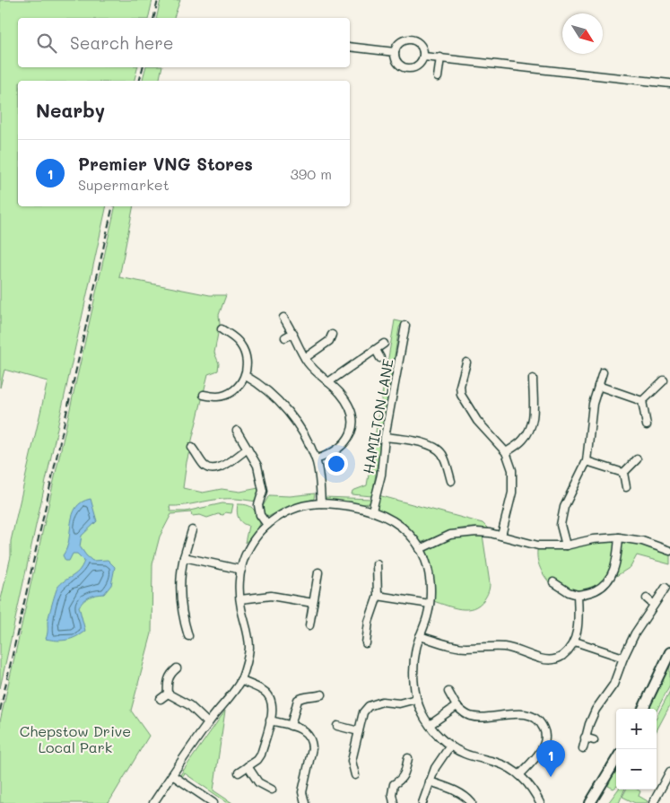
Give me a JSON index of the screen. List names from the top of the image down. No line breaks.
{"streets":{"street":["HAMILTON LANE"]},"parks":["Chepstow Drive Local Park"],"north":"bottom right","page":{"search":"Search here","heading":"Nearby","list":[{"mark":"1","name":"Premier VNG Stores","note":"Supermarket","value":"390 m"}],"map_buttons":["+","−"],"pins":"1"}}
